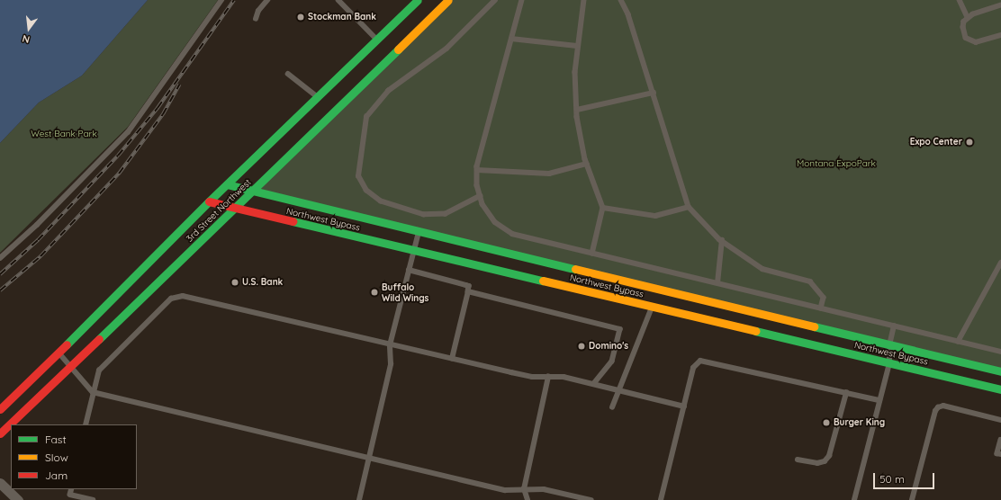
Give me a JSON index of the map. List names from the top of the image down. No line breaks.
{"streets":{"main road":["3rd Street Northwest","Northwest Bypass"]},"crossings":[["3rd Street Northwest","Northwest Bypass"]],"parks":["West Bank Park","Montana ExpoPark"],"places":["Stockman Bank","Expo Center","U.S. Bank","Buffalo Wild Wings","Domino's","Burger King"],"legend":["Fast","Slow","Jam"],"scale_bar":"50 m","north":"bottom"}
